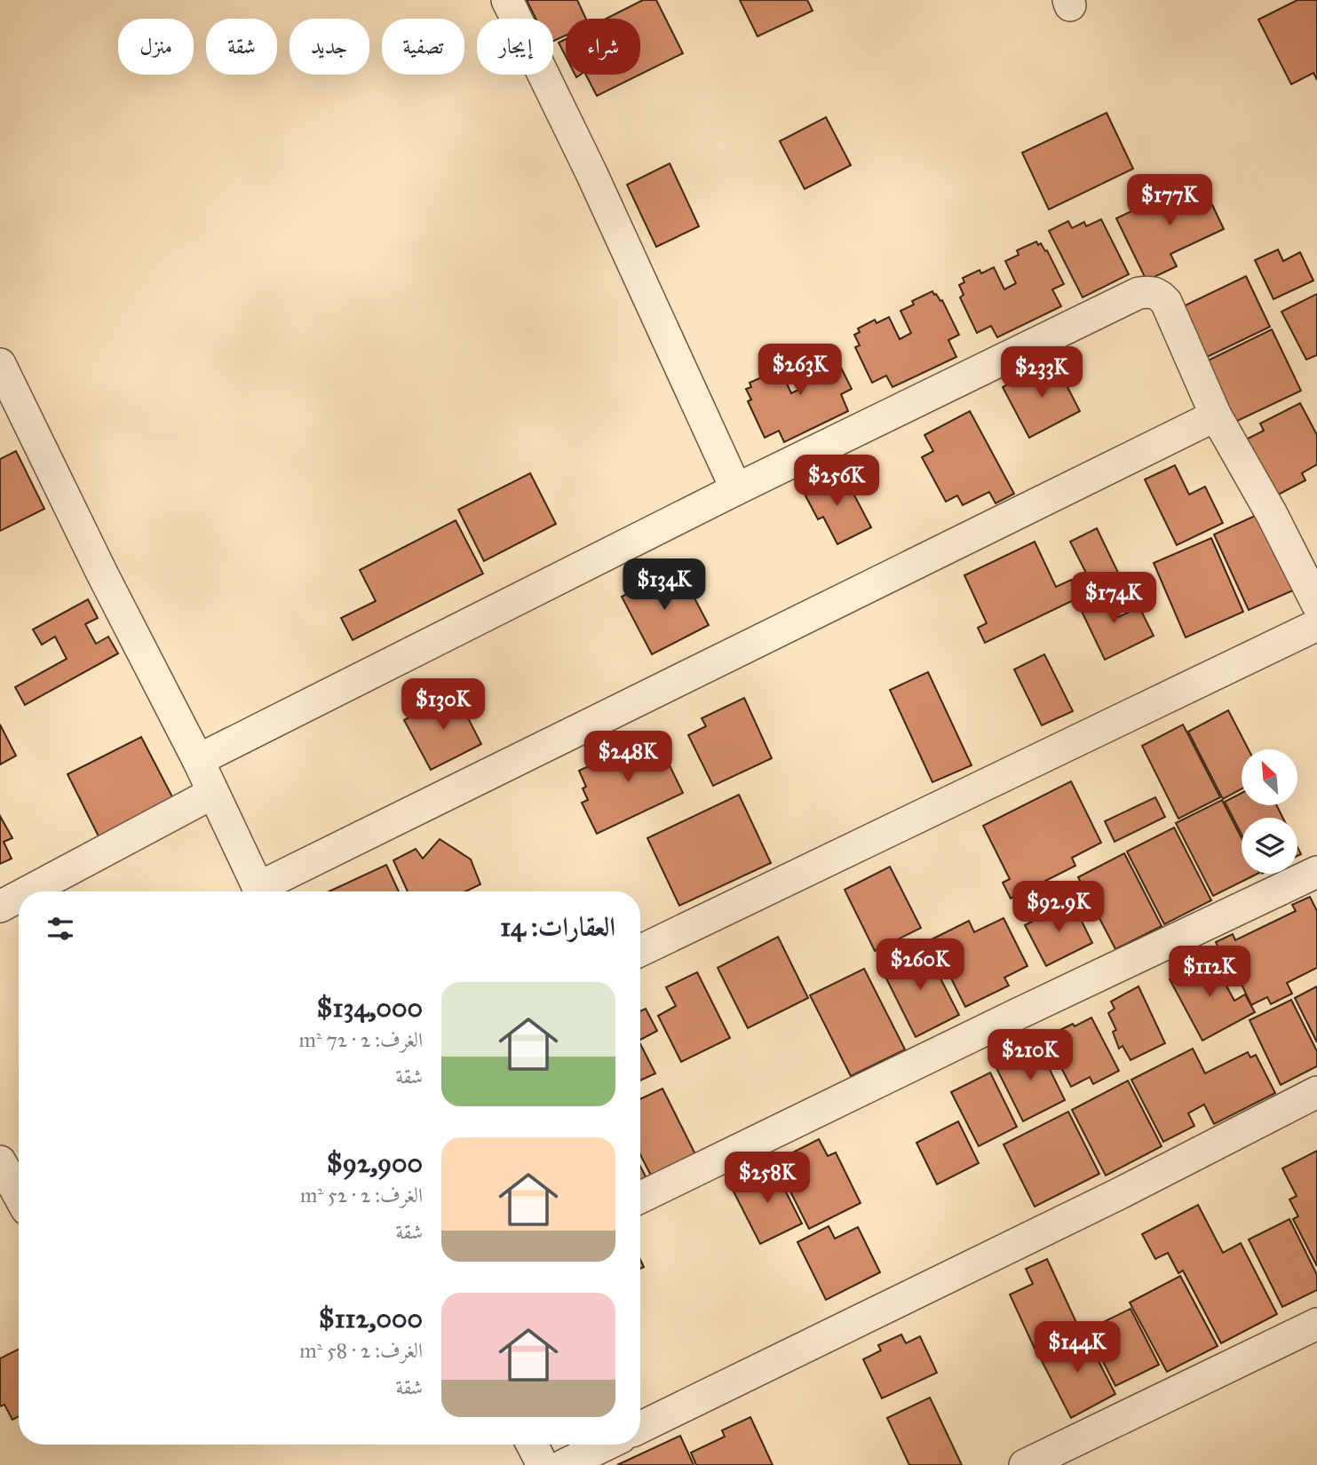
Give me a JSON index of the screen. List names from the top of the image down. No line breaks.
{"north":"top left","page":{"chip":["شراء","إيجار","تصفية","جديد","شقة","منزل"],"price":["$177K","$263K","$233K","$256K","$134K","$174K","$130K","$248K","$92.9K","$260K","$112K","$210K","$258K","$144K"],"heading":"العقارات: 14","list":[{"name":"$134,000","note":"الغرف: 2 · 72 m² · شقة"},{"name":"$92,900","note":"الغرف: 2 · 52 m² · شقة"},{"name":"$112,000","note":"الغرف: 2 · 58 m² · شقة"}]}}
